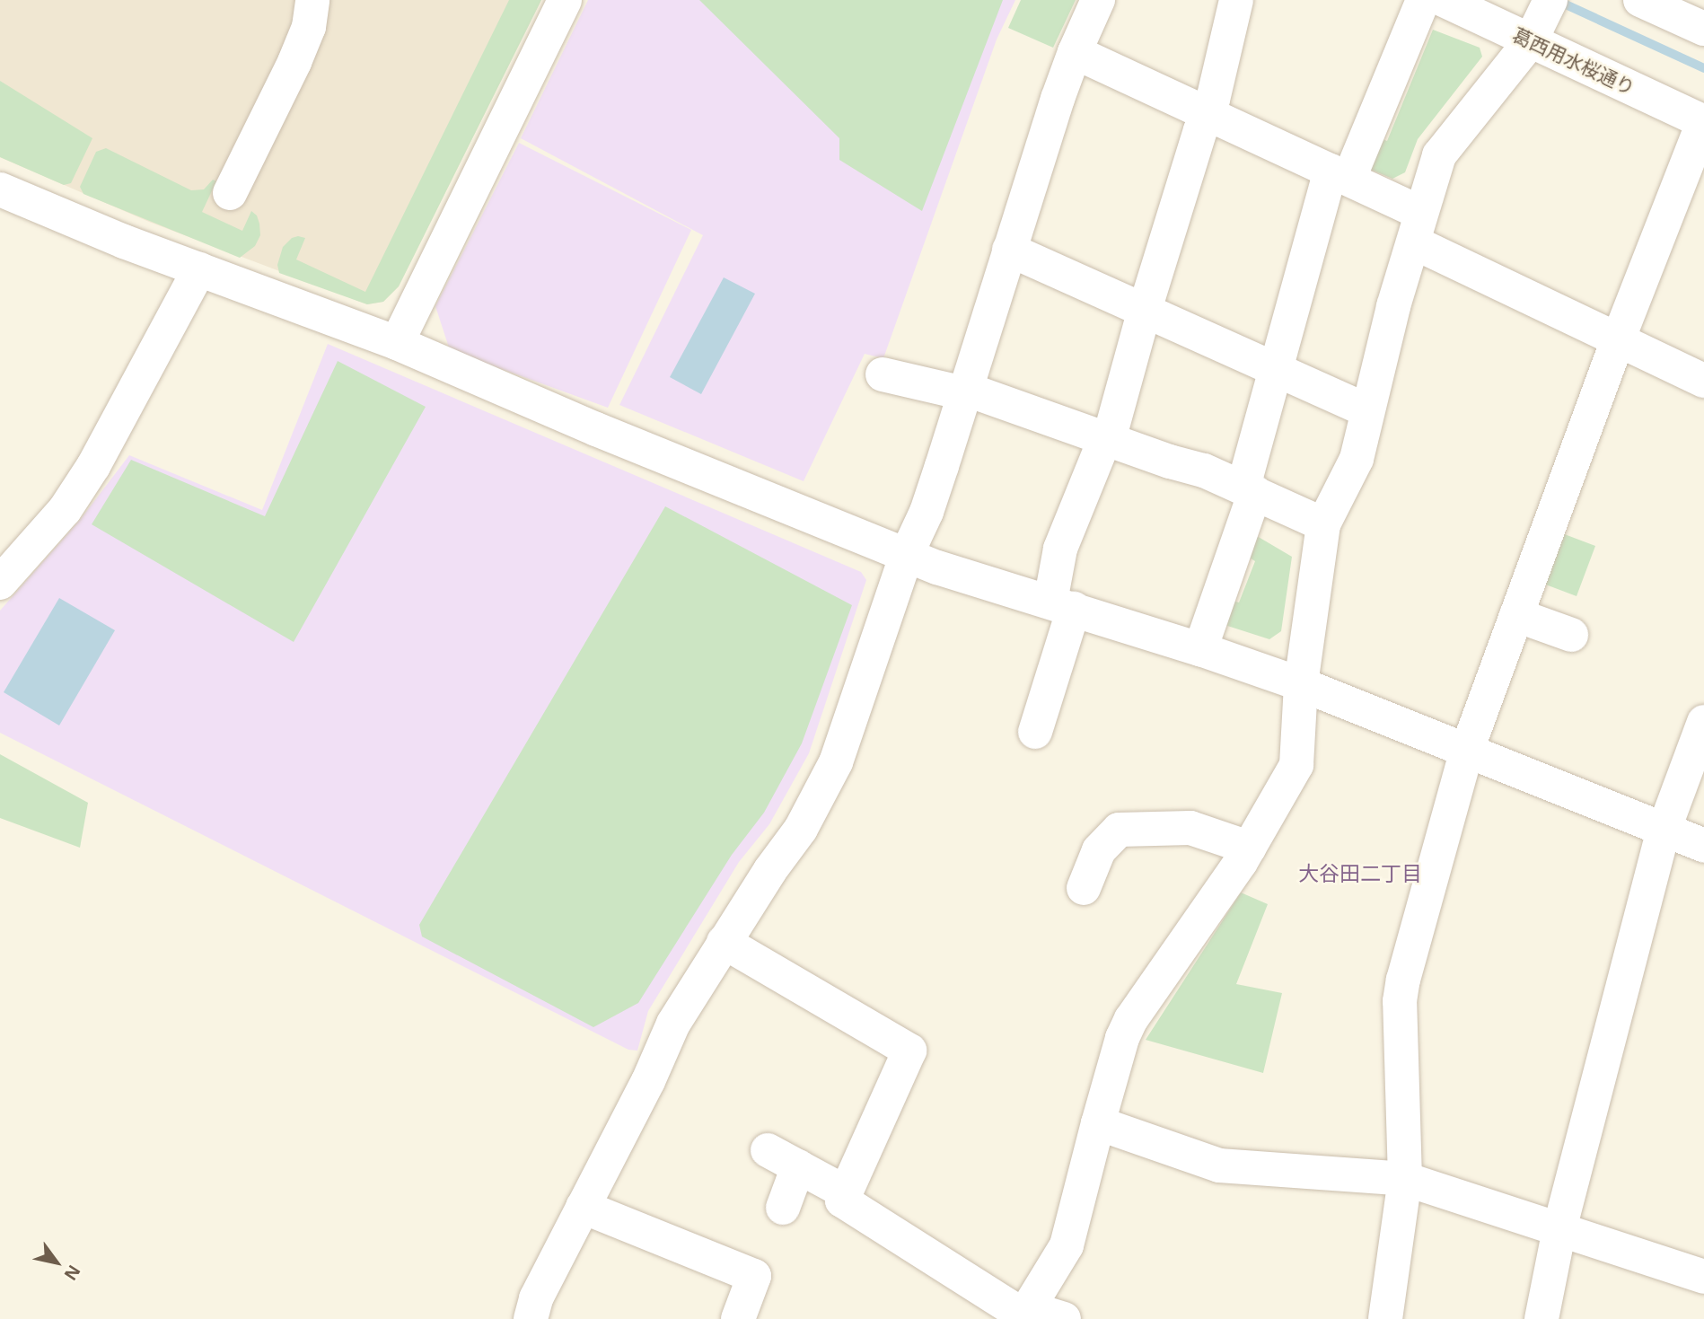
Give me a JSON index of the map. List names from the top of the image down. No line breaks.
{"streets":{"street":["葛西用水桜通り"]},"districts":["大谷田二丁目"],"north":"bottom right"}
